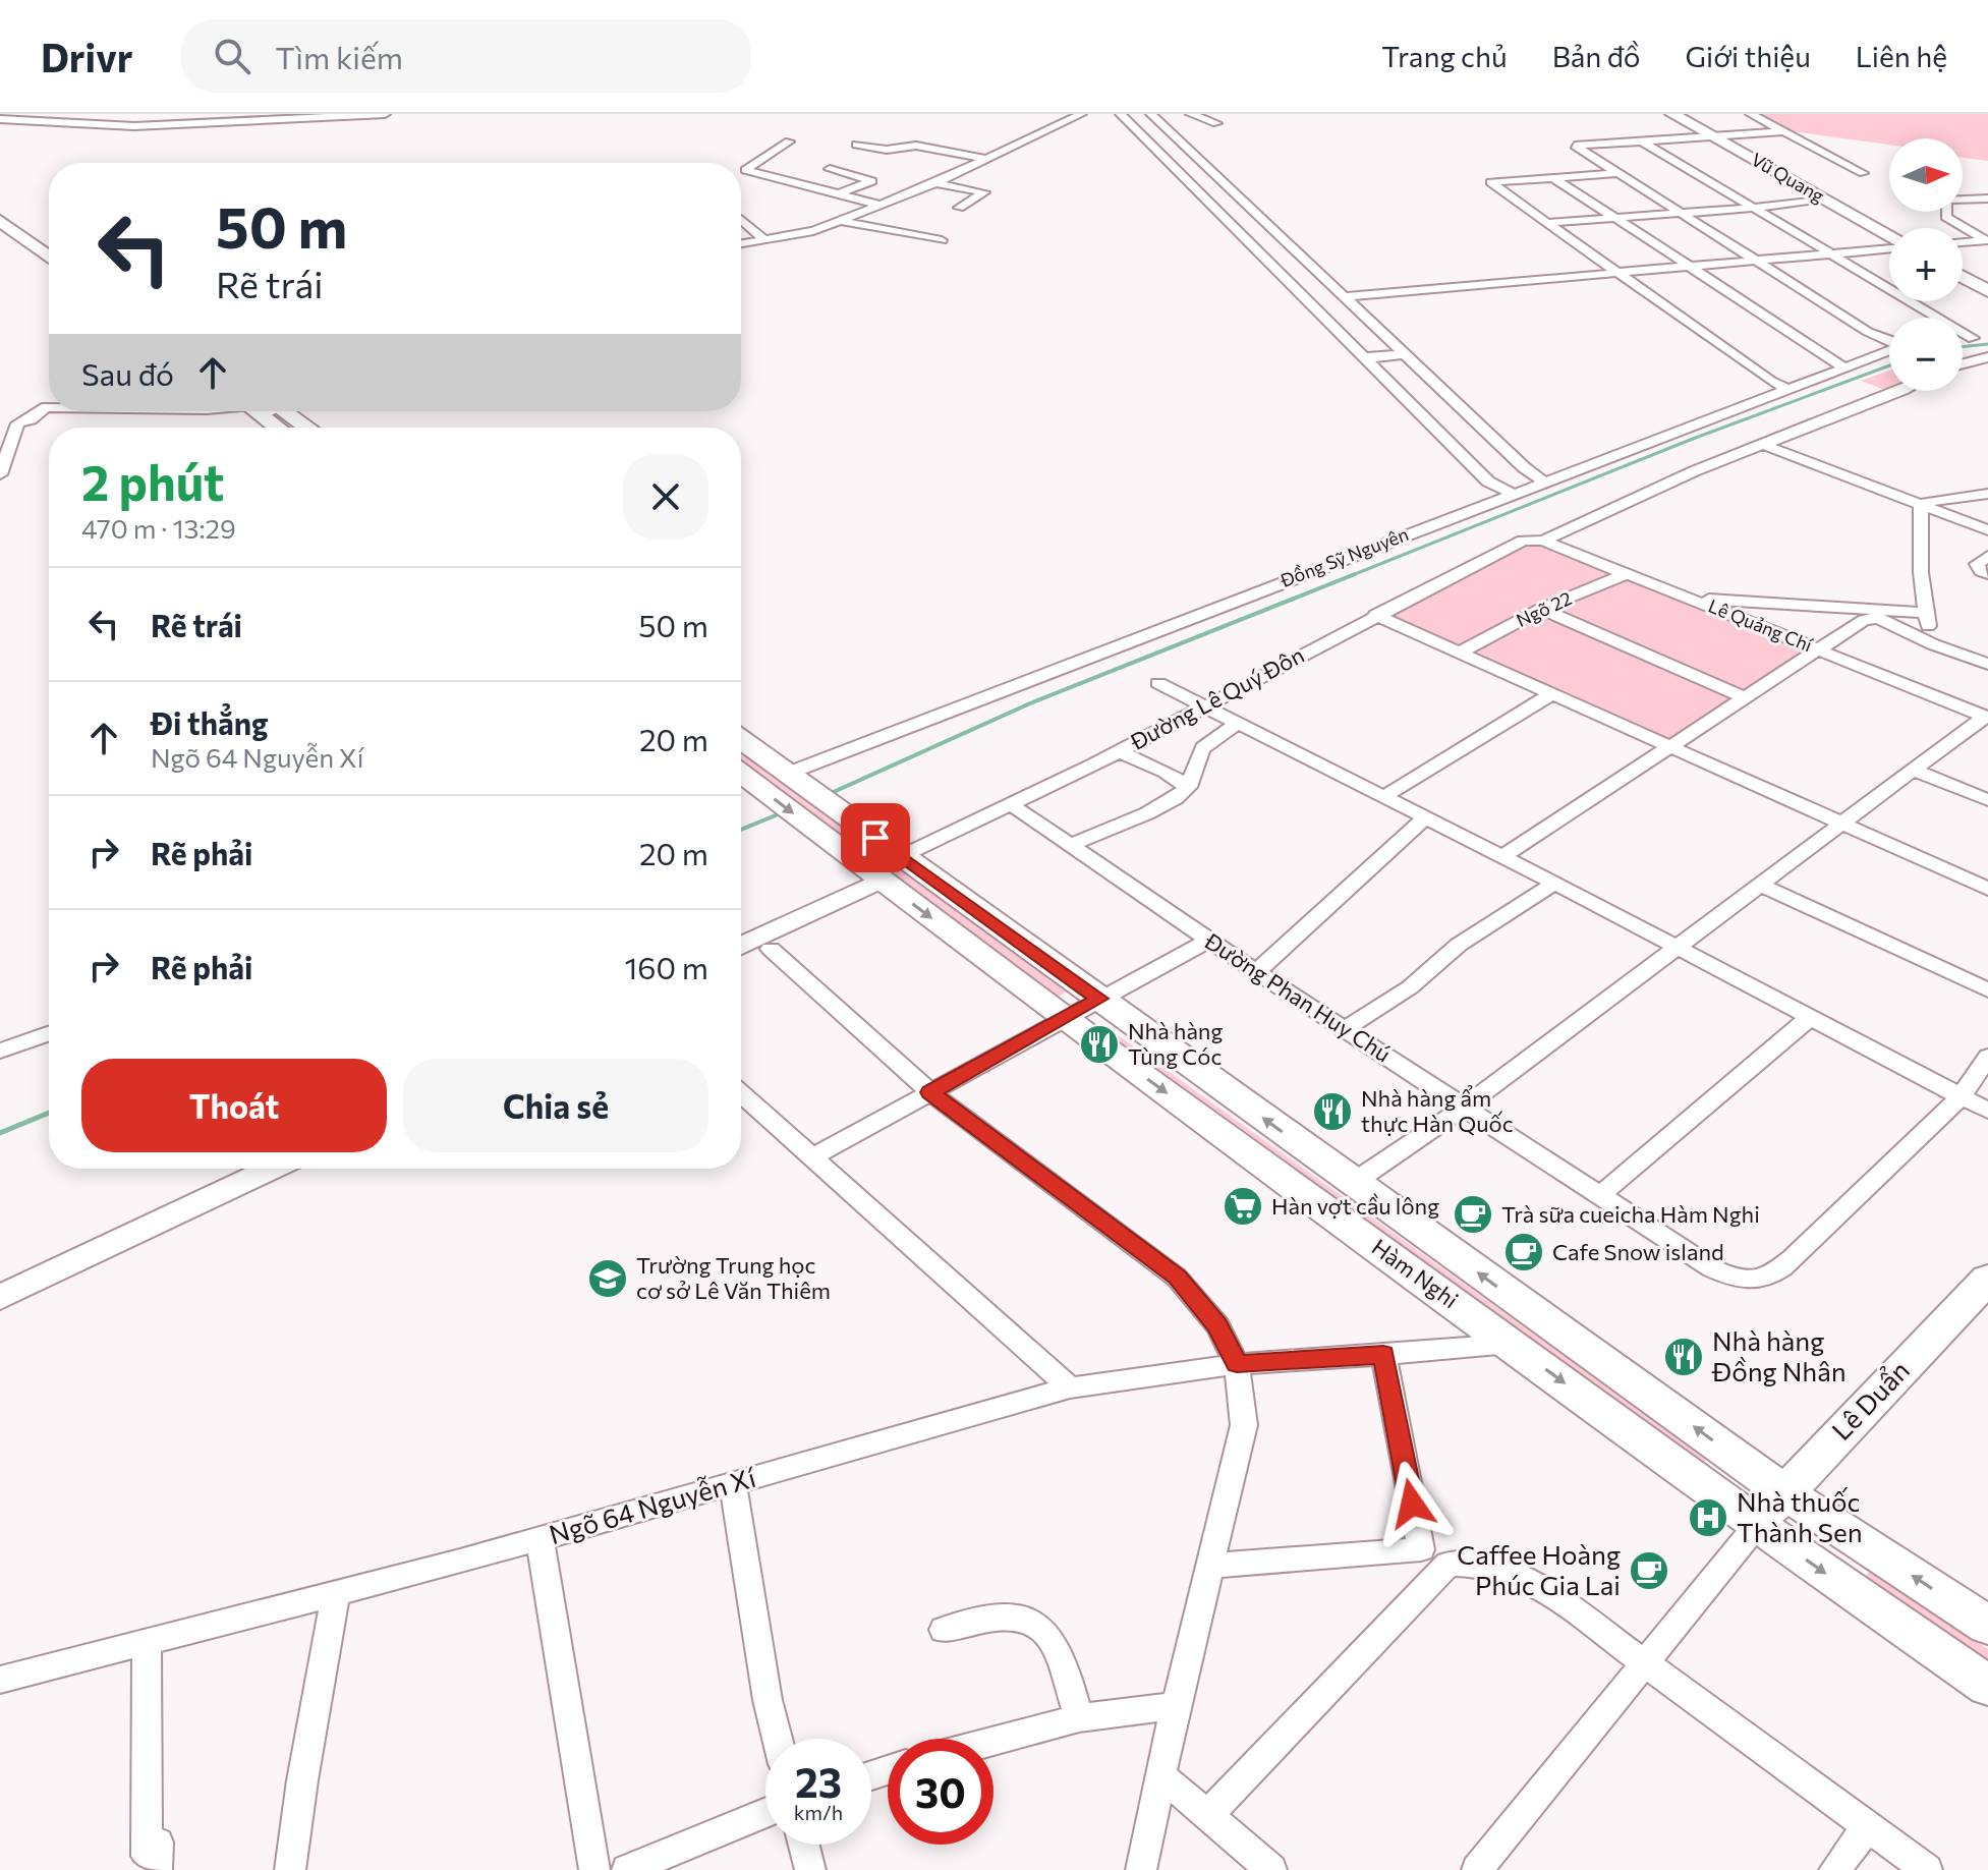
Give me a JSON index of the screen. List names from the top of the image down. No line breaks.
{"streets":{"main road":["Vũ Quang","Hàm Nghi","Lê Duẩn"],"street":["Đồng Sỹ Nguyên","Ngõ 22","Lê Quảng Chí","Đường Lê Quý Đôn","Đường Phan Huy Chú","Ngõ 64 Nguyễn Xí"]},"crossings":[["Đồng Sỹ Nguyên","Hàm Nghi"],["Ngõ 22","Lê Quảng Chí"],["Lê Quảng Chí","Đường Lê Quý Đôn"],["Đường Lê Quý Đôn","Đường Phan Huy Chú"],["Đường Lê Quý Đôn","Hàm Nghi"],["Hàm Nghi","Lê Duẩn"],["Hàm Nghi","Ngõ 64 Nguyễn Xí"]],"places":{"restaurant":["Nhà hàng Tùng Cóc","Nhà hàng ẩm thực Hàn Quốc","Nhà hàng Đồng Nhân"],"supermarket":["Hàn vợt cầu lông"],"cafe":["Trà sữa cueicha Hàm Nghi","Cafe Snow island","Caffee Hoàng Phúc Gia Lai"],"school or university":["Trường Trung học cơ sở Lê Văn Thiêm"],"hospital":["Nhà thuốc Thành Sen"]},"north":"right","page":{"header":"Drivr","search":"Tìm kiếm","nav":["Trang chủ","Bản đồ","Giới thiệu","Liên hệ"],"map_buttons":["+","−"],"turn":["50 m","Rẽ trái"],"then":"Sau đó","heading":["2 phút","470 m · 13:29"],"list":[{"name":"Rẽ trái","value":"50 m"},{"name":"Đi thẳng","note":"Ngõ 64 Nguyễn Xí","value":"20 m"},{"name":"Rẽ phải","value":"20 m"},{"name":"Rẽ phải","value":"160 m"}],"buttons":["Thoát","Chia sẻ"],"speed":"23 km/h","limit":"30"}}
